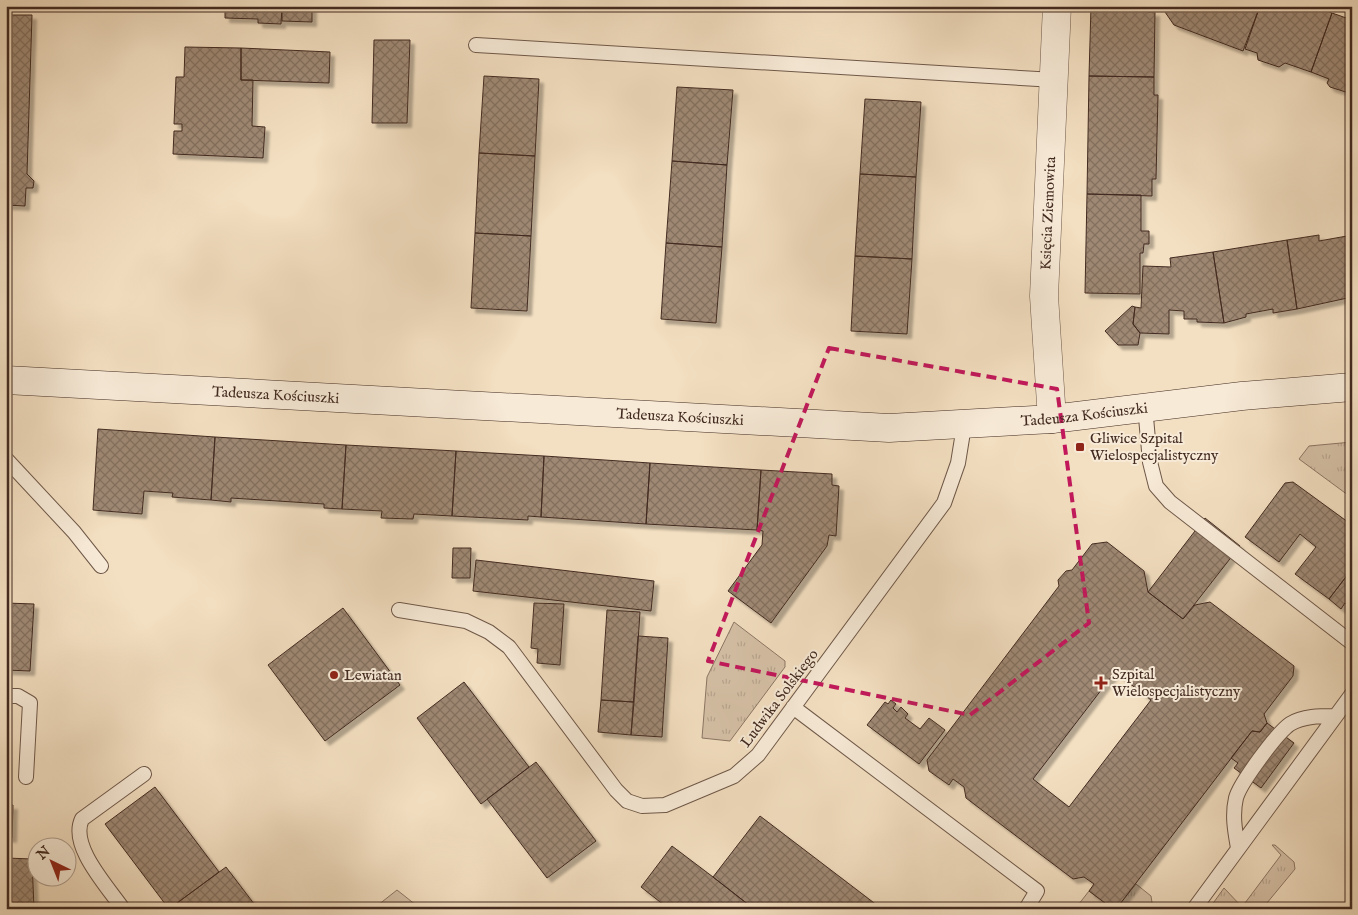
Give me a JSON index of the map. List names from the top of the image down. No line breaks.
{"streets":{"street":["Księcia Ziemowita","Tadeusza Kościuszki"],"lane":["Ludwika Solskiego"]},"crossings":[["Księcia Ziemowita","Tadeusza Kościuszki"],["Tadeusza Kościuszki","Ludwika Solskiego"]],"places":{"transit":["Gliwice Szpital Wielospecjalistyczny"],"other":["Lewiatan"],"health":["Szpital Wielospecjalistyczny"]},"north":"top left"}
